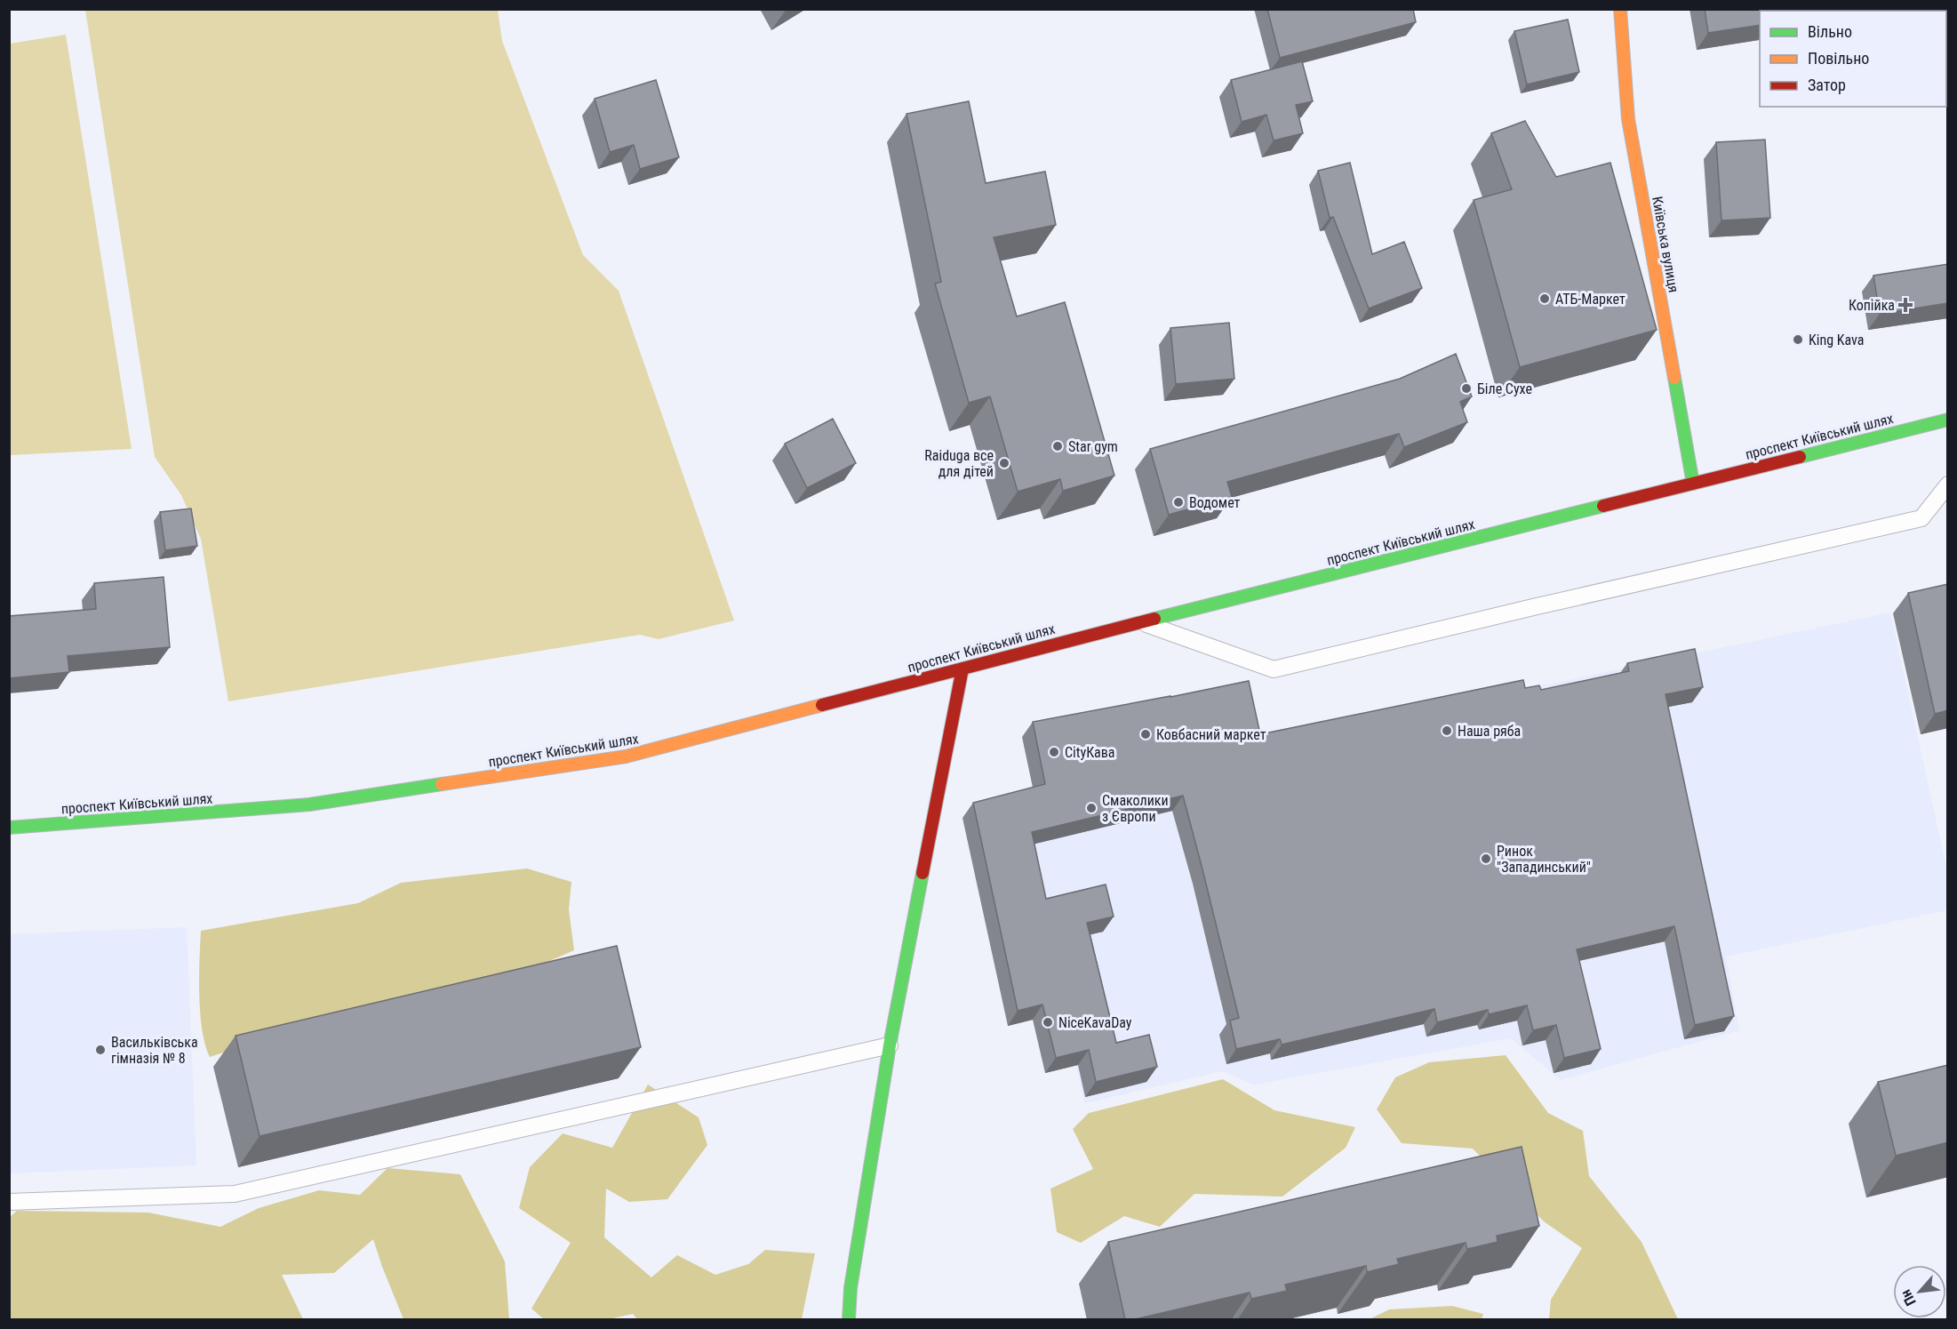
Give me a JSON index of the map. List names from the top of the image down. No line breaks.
{"streets":{"main road":["Київська вулиця","проспект Київський шлях"]},"crossings":[["Київська вулиця","проспект Київський шлях"]],"places":{"other":["АТБ-Маркет","King Kava","Біле Сухе","Star gym","Raiduga все для дітей","Водомет","Наша ряба","Ковбасний маркет","CityКава","Смаколики з Європи","Ринок \"Западинський\"","NiceKavaDay","Васильківська гімназія № 8"],"health":["Копійка"]},"legend":["Вільно","Повільно","Затор"],"north":"bottom left"}
